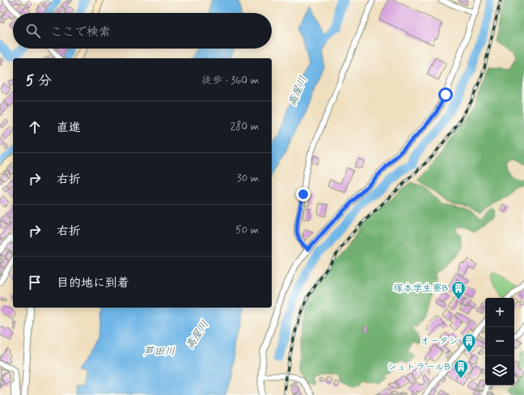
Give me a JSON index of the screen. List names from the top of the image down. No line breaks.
{"water":["高屋川","芦田川"],"places":{"building":["塚本学生寮B","オータシ","シュトラールB"]},"page":{"search":"ここで検索","heading":["5 分","徒歩 · 360 m"],"list":[["直進","280 m"],["右折","30 m"],["右折","50 m"],"目的地に到着"],"map_buttons":["+","−"]}}
